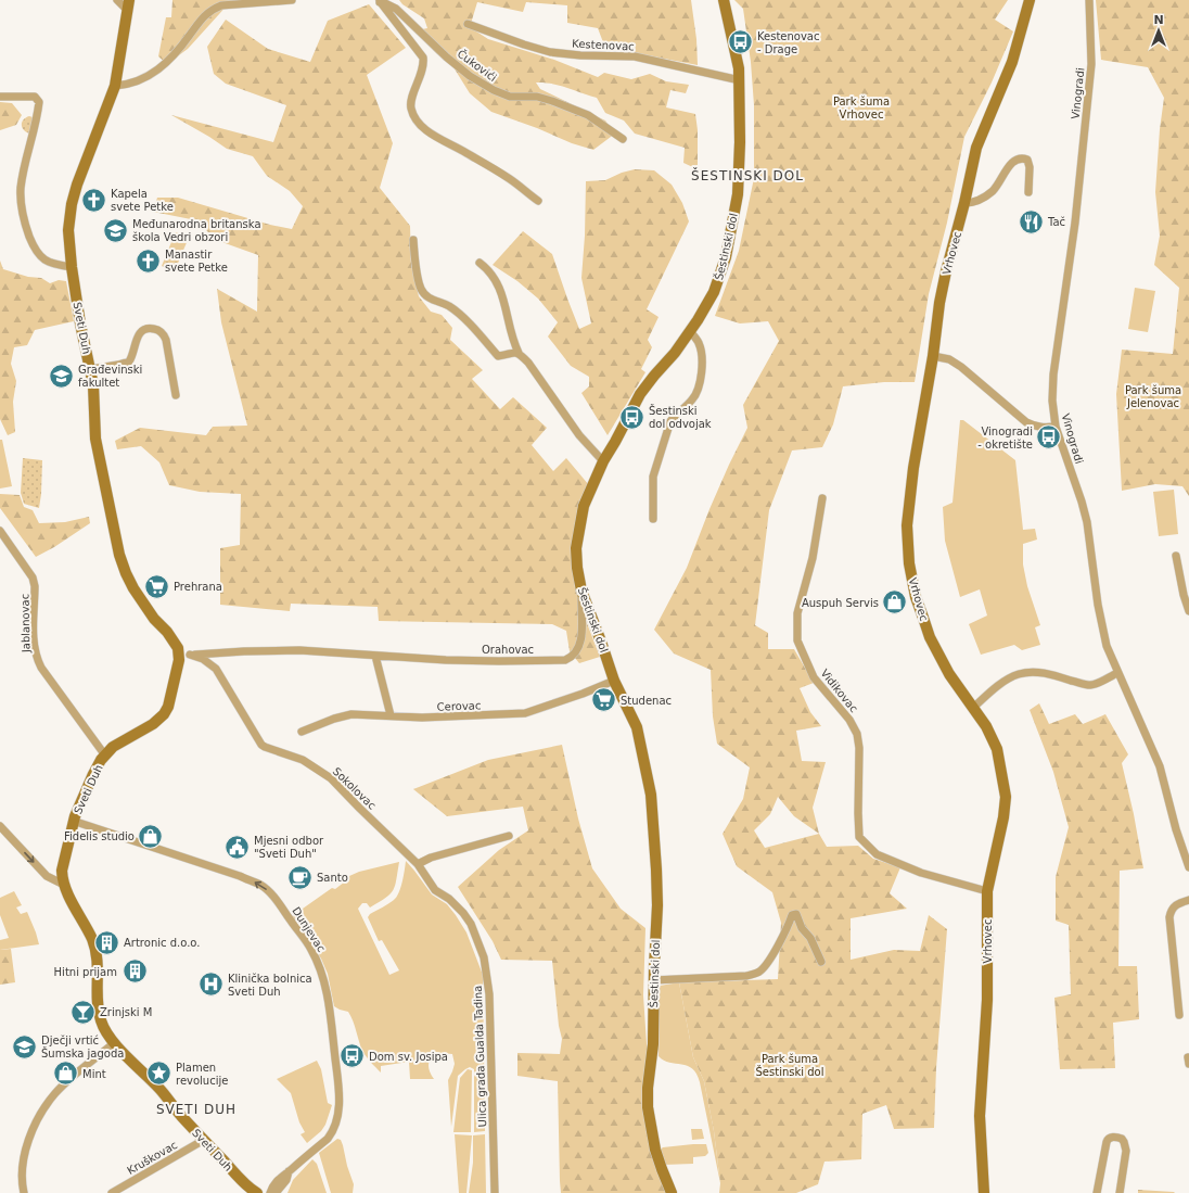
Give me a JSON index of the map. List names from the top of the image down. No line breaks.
{"streets":{"street":["Kestenovac","Čukovići","Vinogradi","Šestinski dol","Vrhovec","Sveti Duh","Jablanovac","Orahovac","Vidikovac","Cerovac","Sokolovac","Dunjevac","Ulica grada Gualda Tadina","Kruškovac"]},"crossings":[["Kestenovac","Šestinski dol"],["Šestinski dol","Orahovac"],["Šestinski dol","Cerovac"],["Vrhovec","Vidikovac"],["Sveti Duh","Jablanovac"],["Sveti Duh","Orahovac"],["Sveti Duh","Sokolovac"],["Sveti Duh","Dunjevac"],["Sveti Duh","Kruškovac"],["Orahovac","Sokolovac"],["Sokolovac","Ulica grada Gualda Tadina"]],"districts":["ŠESTINSKI DOL","SVETI DUH"],"parks":["Park šuma Vrhovec","Park šuma Jelenovac","Park šuma Šestinski dol"],"places":{"bus stop":["Kestenovac - Drage","Šestinski dol odvojak","Vinogradi - okretište","Dom sv. Josipa"],"church":["Kapela svete Petke","Manastir svete Petke"],"restaurant":["Tač"],"school or university":["Međunarodna britanska škola Vedri obzori","Građevinski fakultet","Dječji vrtić Šumska jagoda"],"supermarket":["Prehrana","Studenac"],"shop":["Auspuh Servis","Fidelis studio","Mint"],"public building":["Mjesni odbor \"Sveti Duh\""],"cafe":["Santo"],"building":["Artronic d.o.o.","Hitni prijam"],"hospital":["Klinička bolnica Sveti Duh"],"bar":["Zrinjski M"],"place":["Plamen revolucije"]},"north":"top"}
